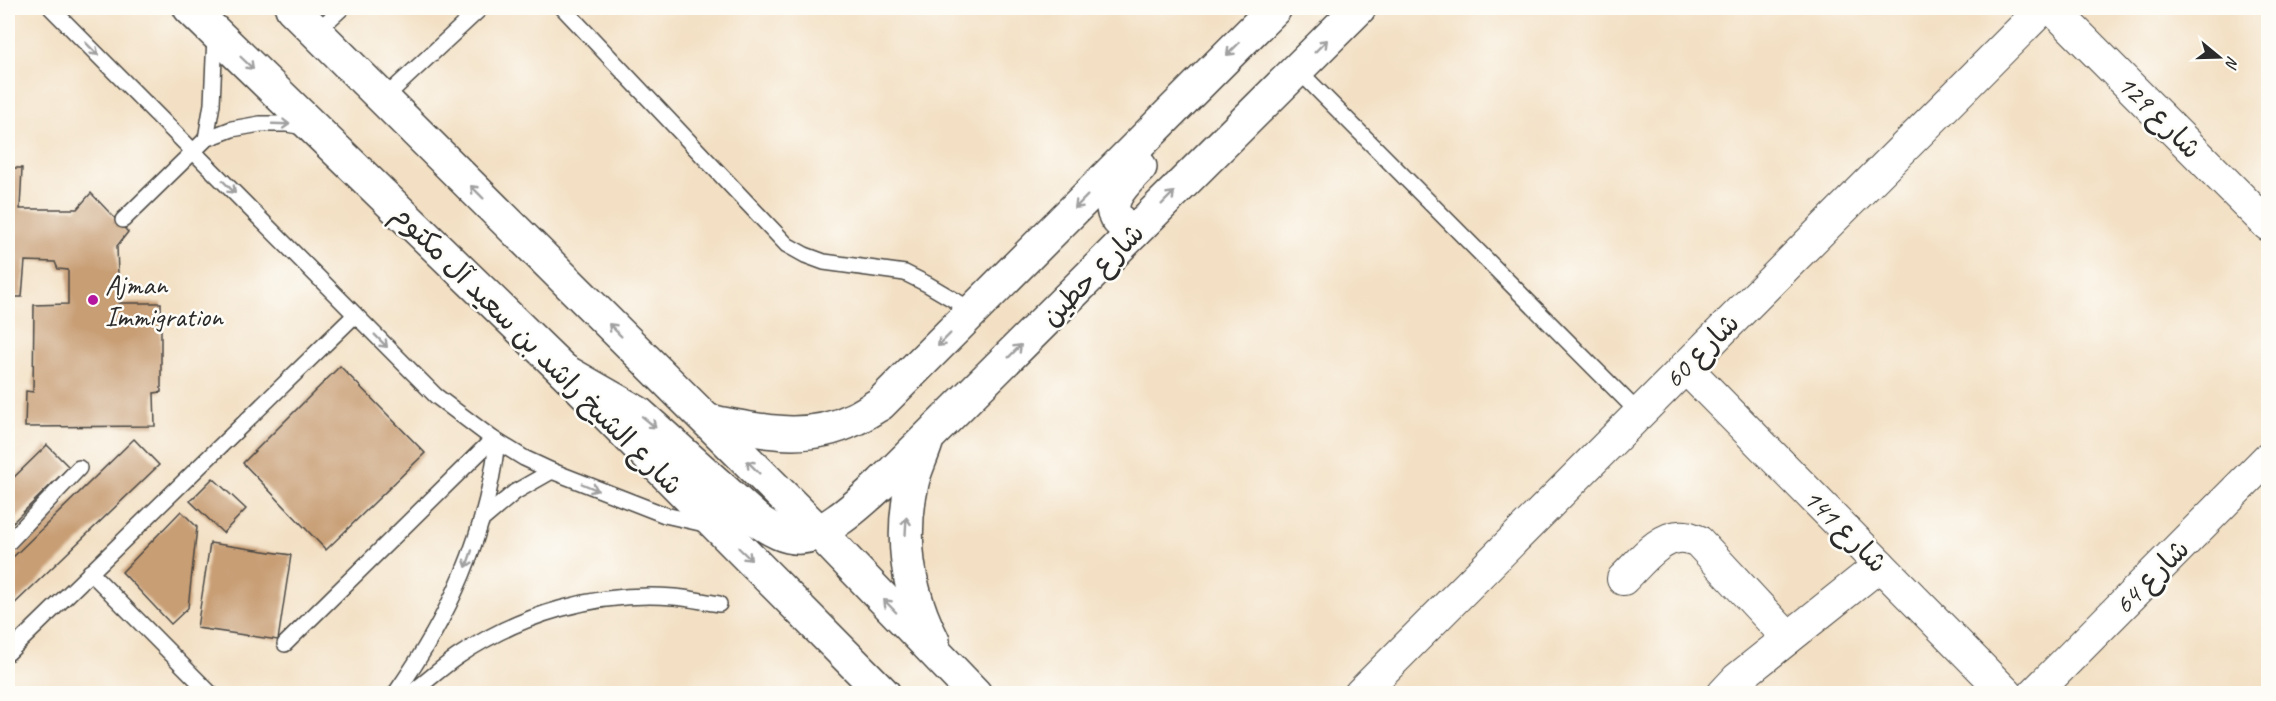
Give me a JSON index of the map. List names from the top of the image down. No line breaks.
{"streets":{"main road":["شارع حطين","شارع الشيخ راشد بن سعيد آل مكتوم"],"street":["شارع 129","شارع 60","شارع 141","شارع 64"]},"crossings":[["شارع 60","شارع 141"]],"places":["Ajman Immigration"],"north":"right"}
